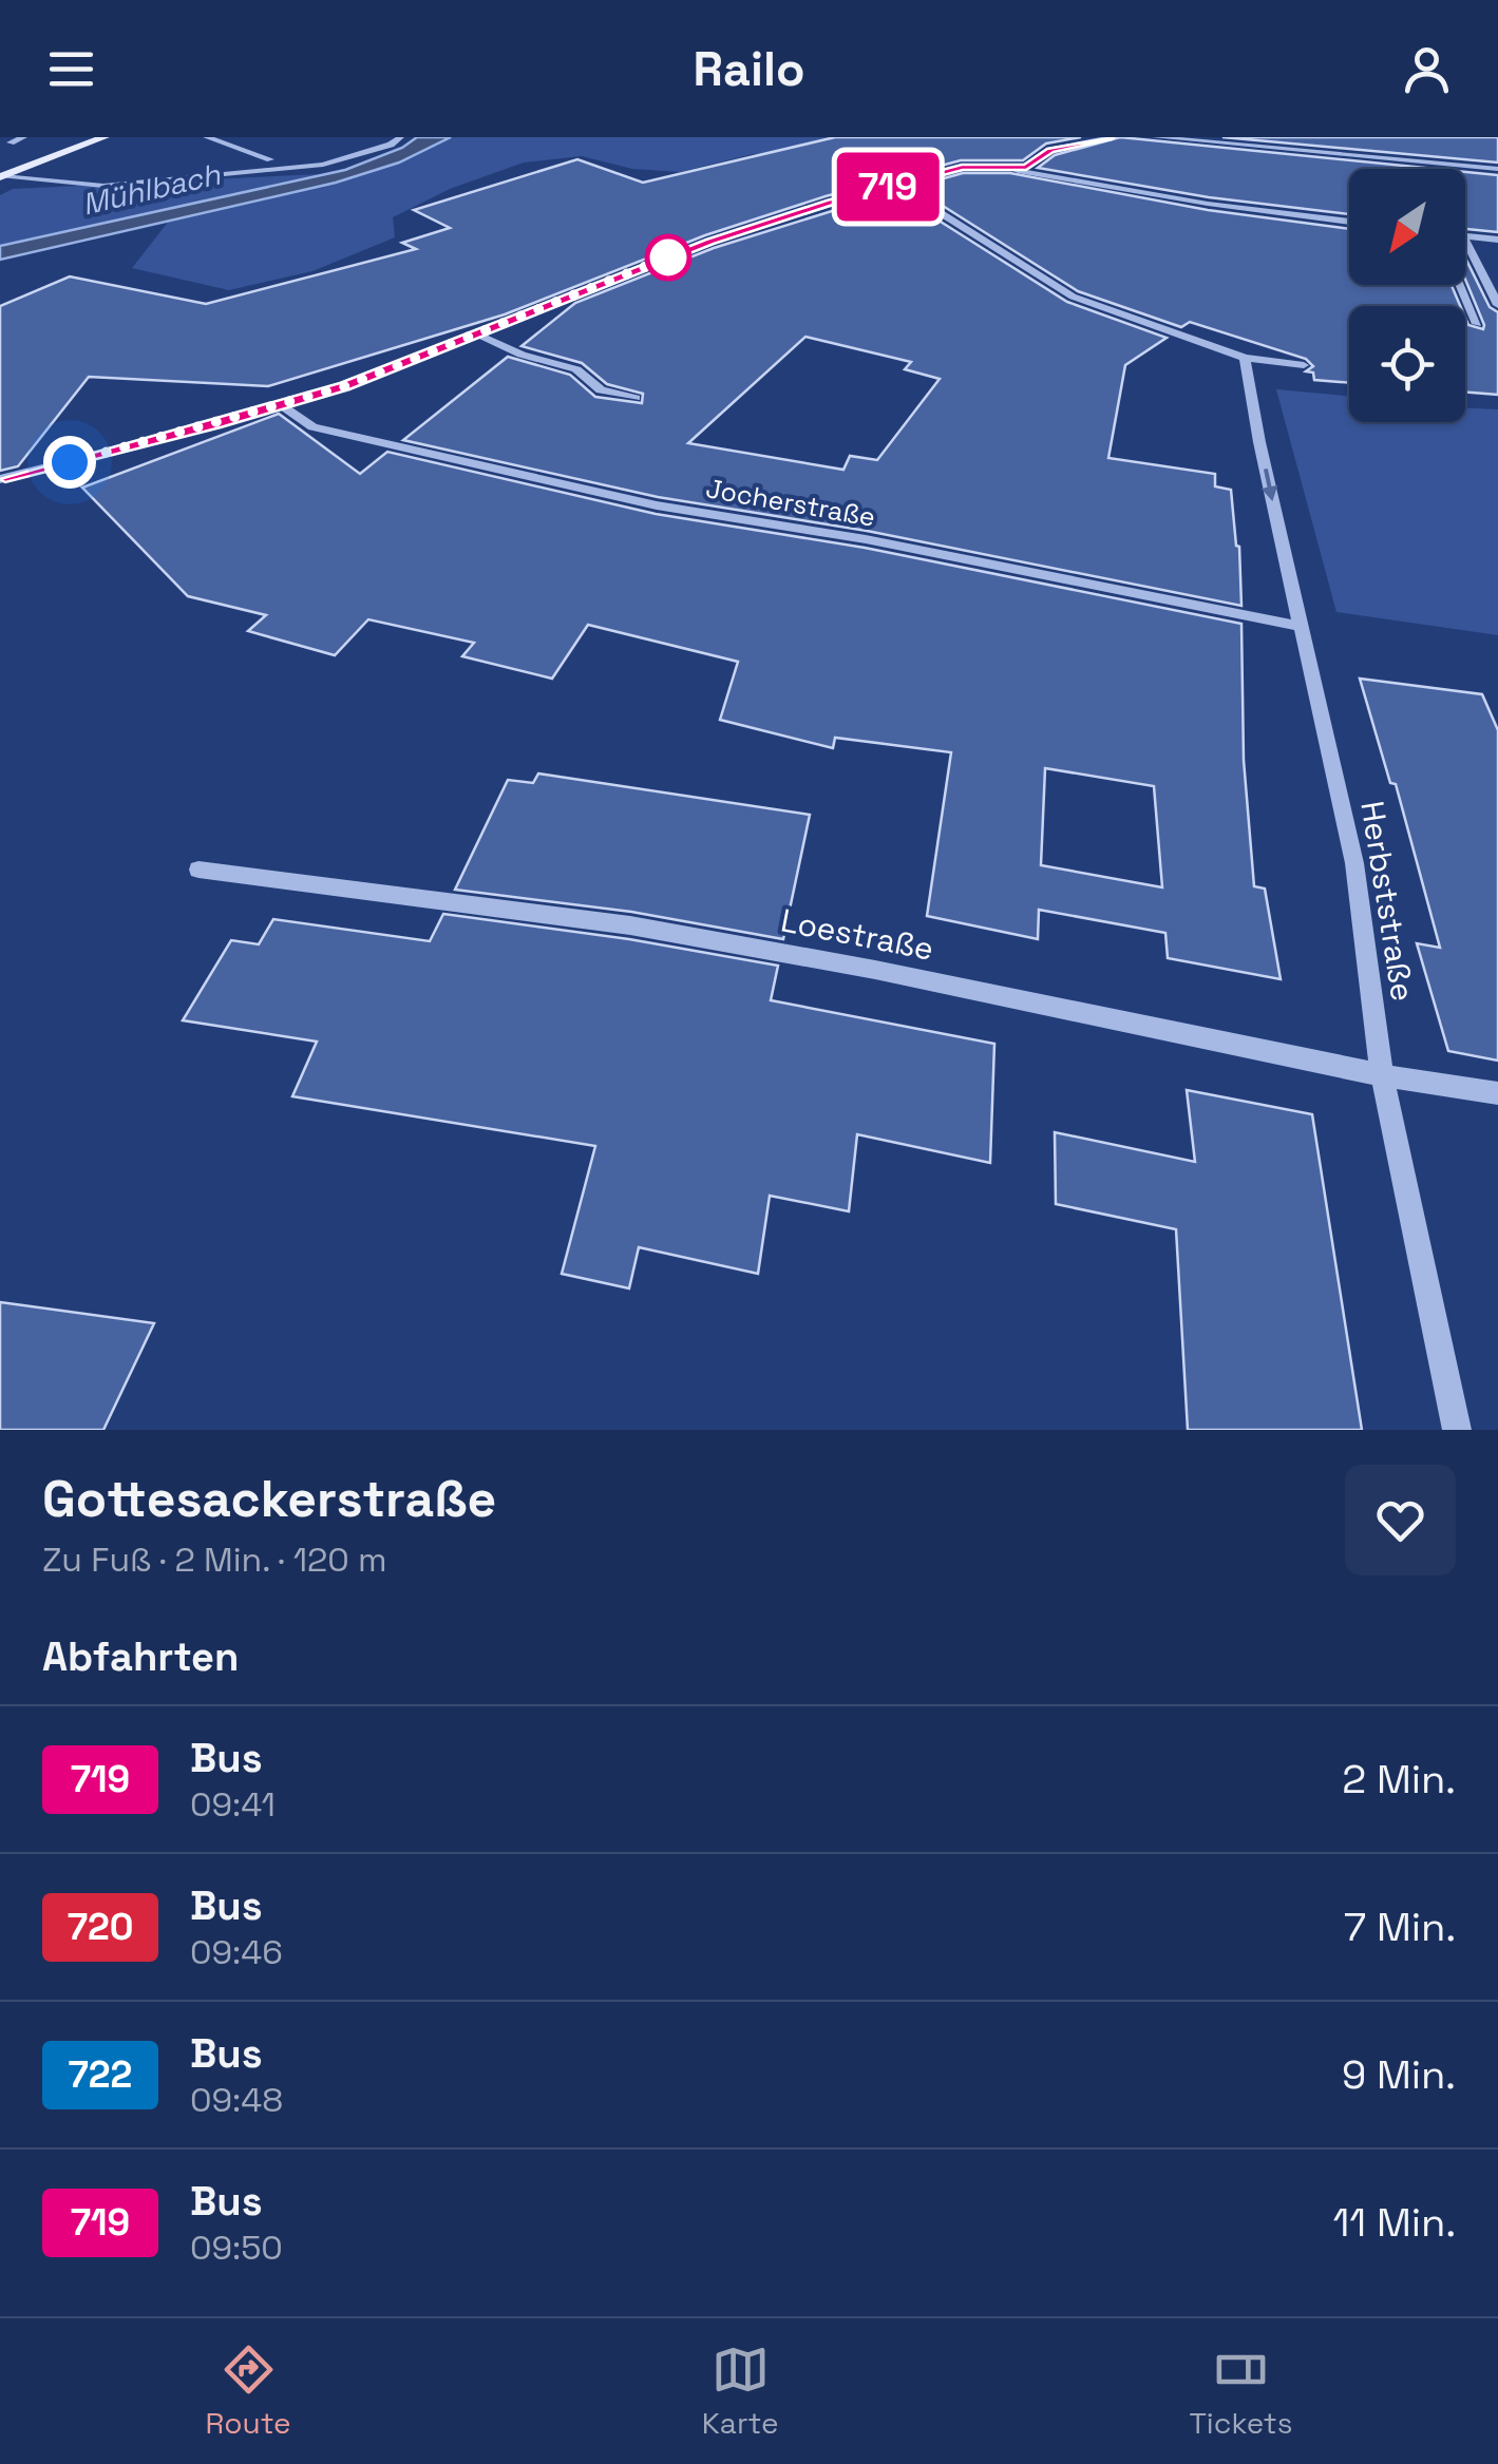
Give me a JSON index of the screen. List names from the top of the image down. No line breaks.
{"streets":{"street":["Jocherstraße","Herbststraße","Loestraße"]},"crossings":[["Jocherstraße","Herbststraße"],["Herbststraße","Loestraße"]],"water":["Mühlbach"],"lines":["bus line 719"],"north":"bottom left","page":{"header":"Railo","on_map":"719","heading":[["Gottesackerstraße","Zu Fuß · 2 Min. · 120 m"],"Abfahrten"],"list":[{"mark":"719","name":"Bus","note":"09:41","value":"2 Min."},{"mark":"720","name":"Bus","note":"09:46","value":"7 Min."},{"mark":"722","name":"Bus","note":"09:48","value":"9 Min."},{"mark":"719","name":"Bus","note":"09:50","value":"11 Min."}],"tabs":["Route","Karte","Tickets"]}}
